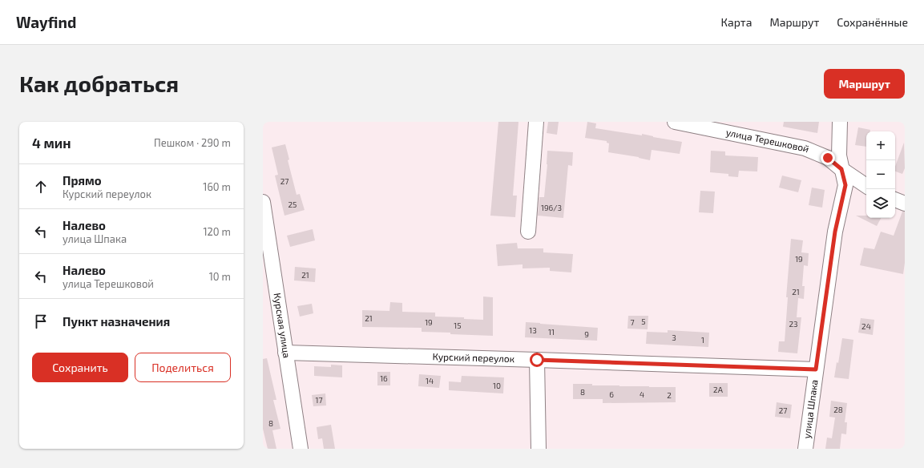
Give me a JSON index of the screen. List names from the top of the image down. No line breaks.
{"streets":{"street":["улица Терешковой","Курская улица","Курский переулок","улица Шпака"]},"crossings":[["улица Терешковой","улица Шпака"],["Курская улица","Курский переулок"],["Курский переулок","улица Шпака"]],"house_numbers":["27","25","196/3","19","21","21","21","5","19","7","23","15","24","13","11","9","3","1","16","14","10","2А","8","6","4","2","17","28","27","8"],"page":{"header":"Wayfind","nav":["Карта","Маршрут","Сохранённые"],"buttons":["Маршрут",["Сохранить","Поделиться"]],"title":"Как добраться","heading":["4 мин","Пешком · 290 m"],"map_buttons":["+","−"],"list":[["Прямо","Курский переулок","160 m"],["Налево","улица Шпака","120 m"],["Налево","улица Терешковой","10 m"],"Пункт назначения"]}}
